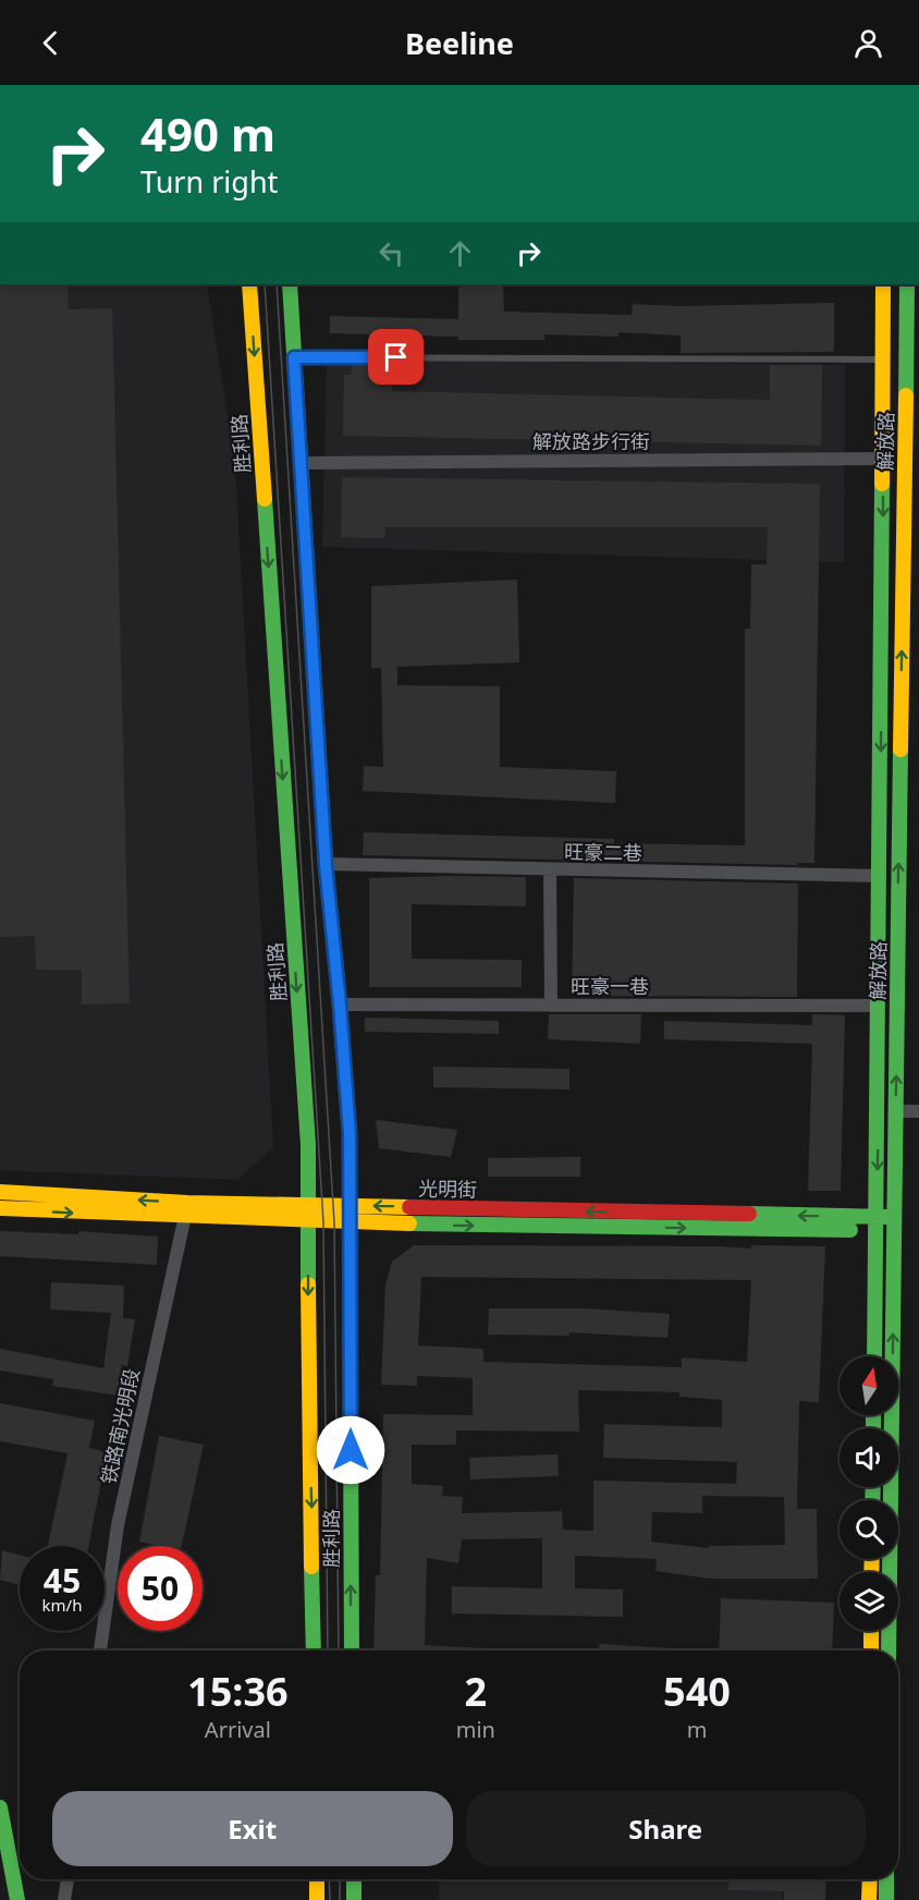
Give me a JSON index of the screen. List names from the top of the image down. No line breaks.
{"streets":{"main road":["解放路","胜利路","光明街"],"street":["解放路步行街","旺豪二巷","旺豪一巷","铁路南光明段"]},"crossings":[["解放路步行街","解放路"],["解放路步行街","胜利路"],["解放路","旺豪二巷"],["解放路","旺豪一巷"],["解放路","光明街"],["胜利路","旺豪二巷"],["胜利路","旺豪一巷"],["胜利路","光明街"],["光明街","铁路南光明段"]],"north":"top","page":{"header":"Beeline","turn":["490 m","Turn right"],"speed":"45 km/h","limit":"50","eta":["15:36","Arrival","2","min","540","m"],"buttons":["Exit","Share"]}}
